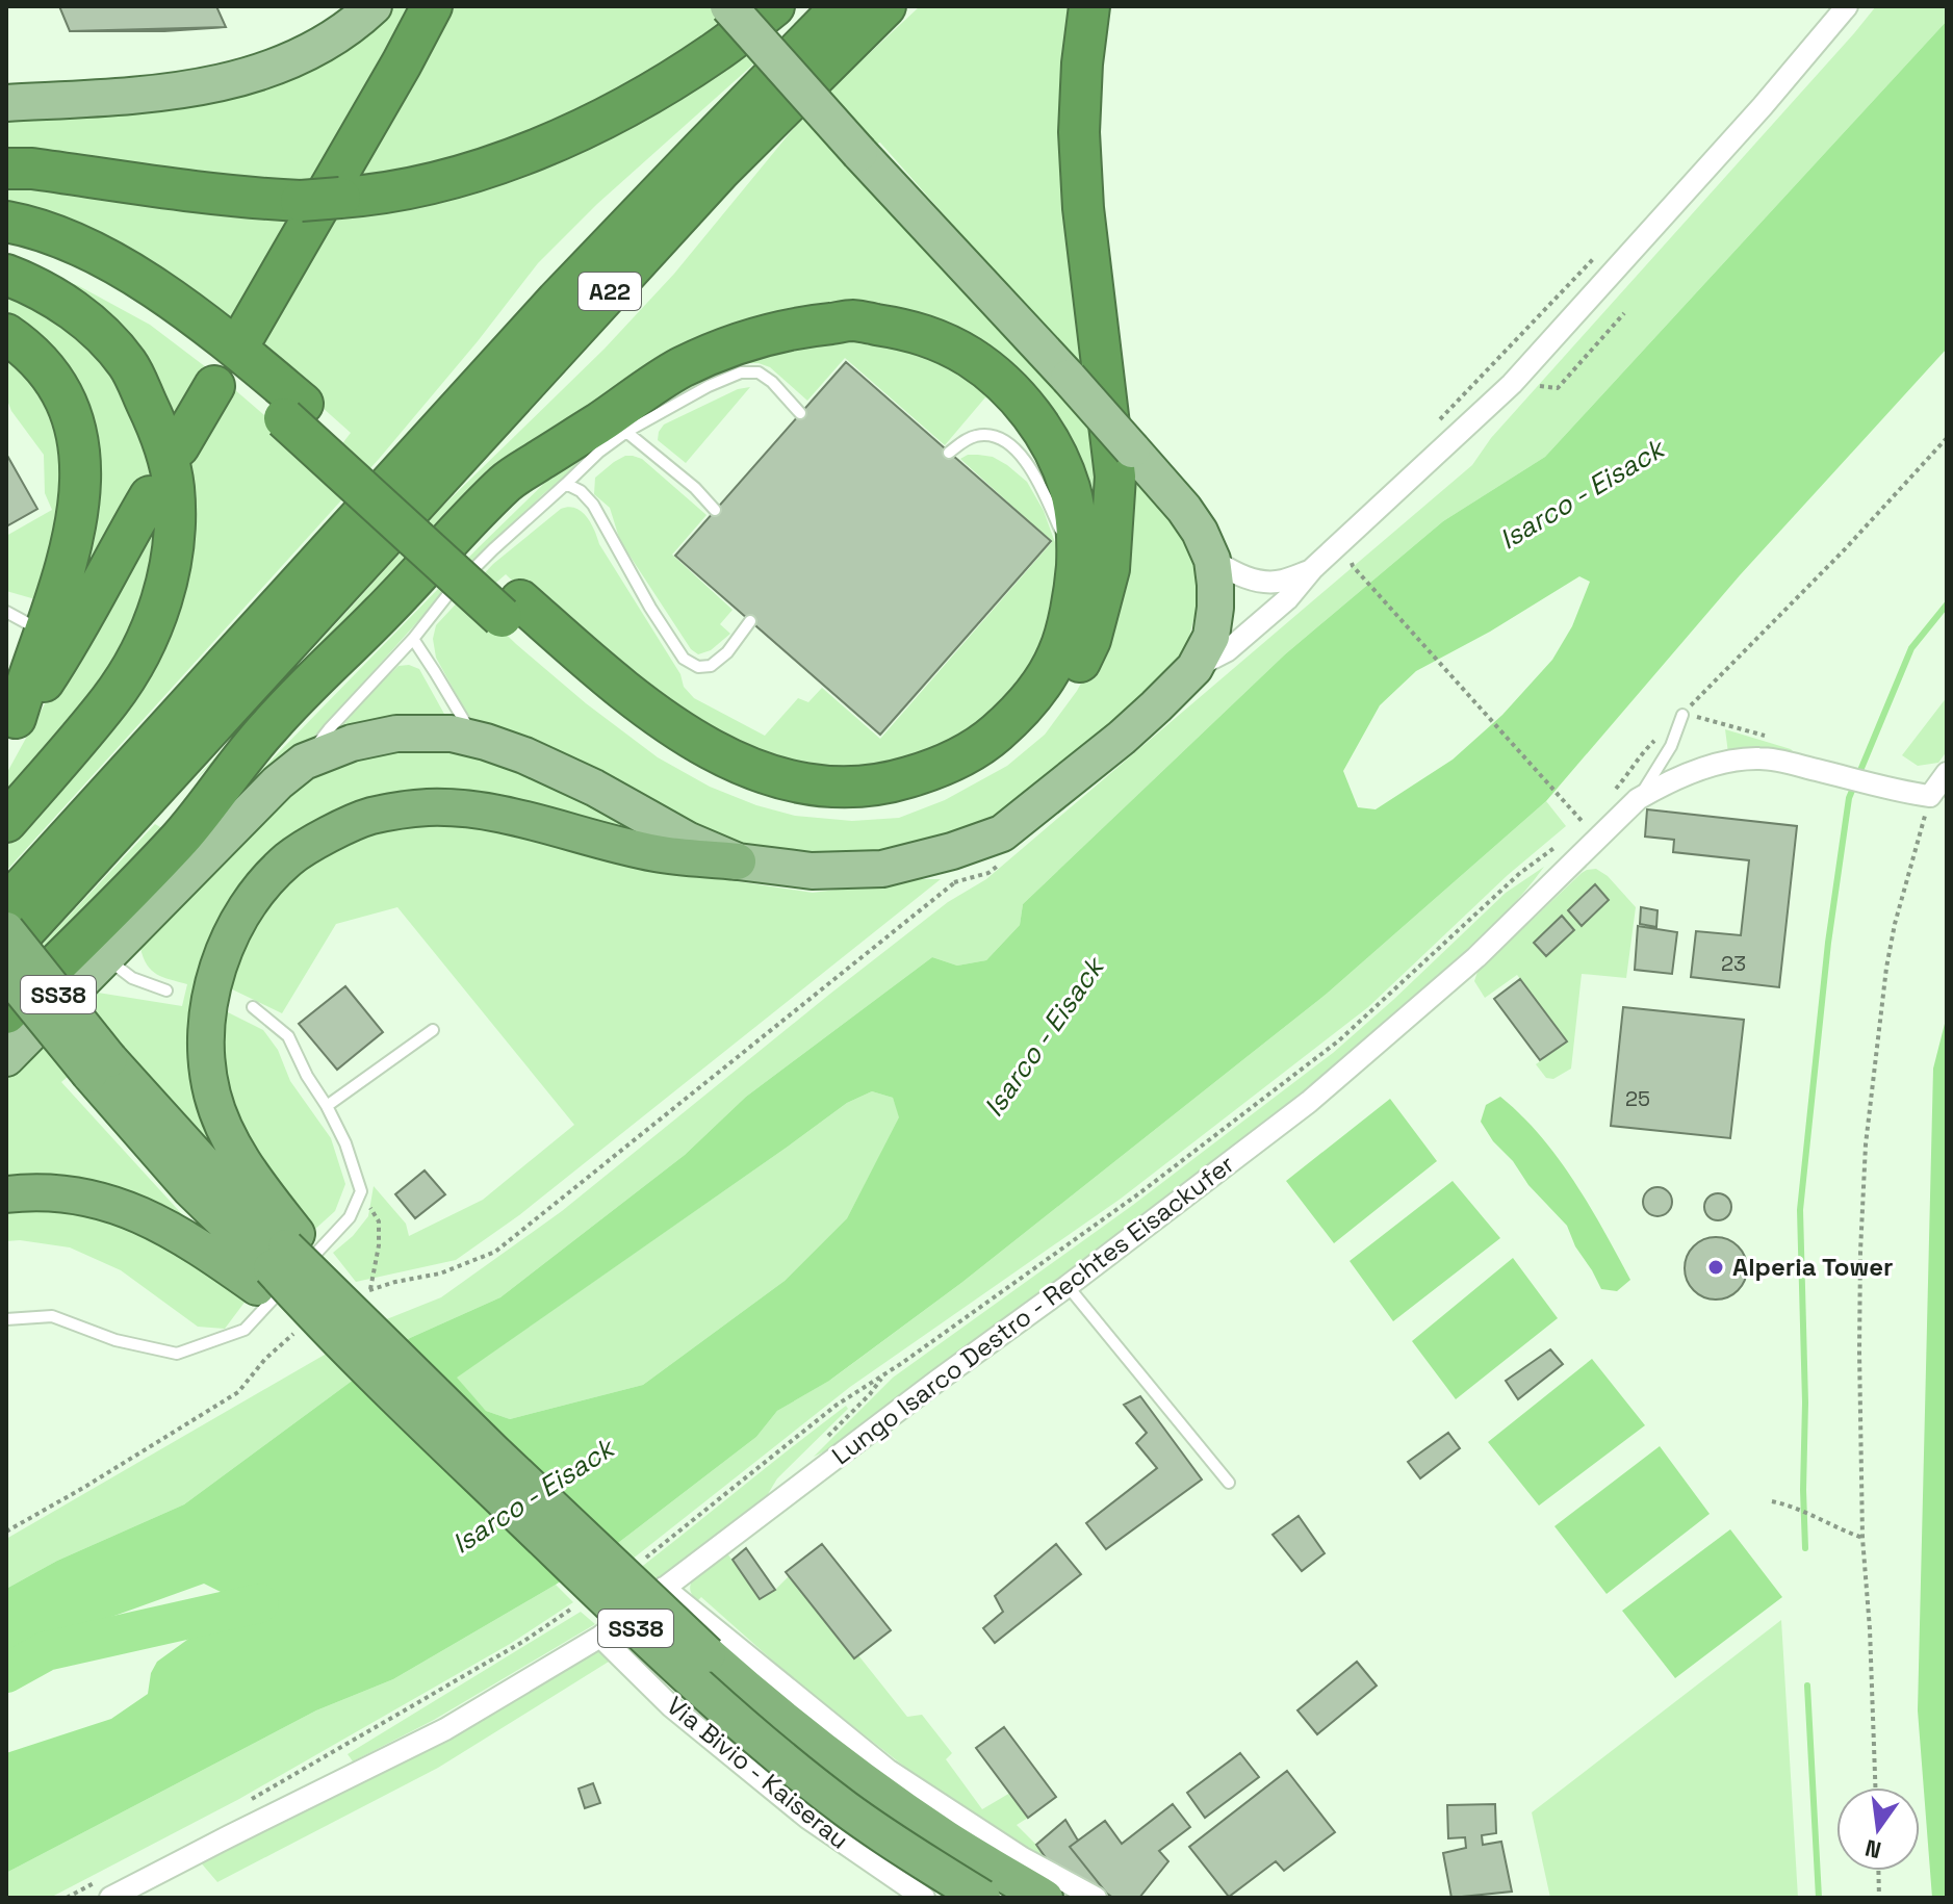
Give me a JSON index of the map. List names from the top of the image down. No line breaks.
{"streets":{"highway":["A22","SS38"],"street":["Lungo Isarco Destro - Rechtes Eisackufer","Via Bivio - Kaiserau"]},"crossings":[["Lungo Isarco Destro - Rechtes Eisackufer","Via Bivio - Kaiserau"]],"water":["Isarco - Eisack"],"places":["Alperia Tower"],"house_numbers":["23","25"],"north":"bottom"}
